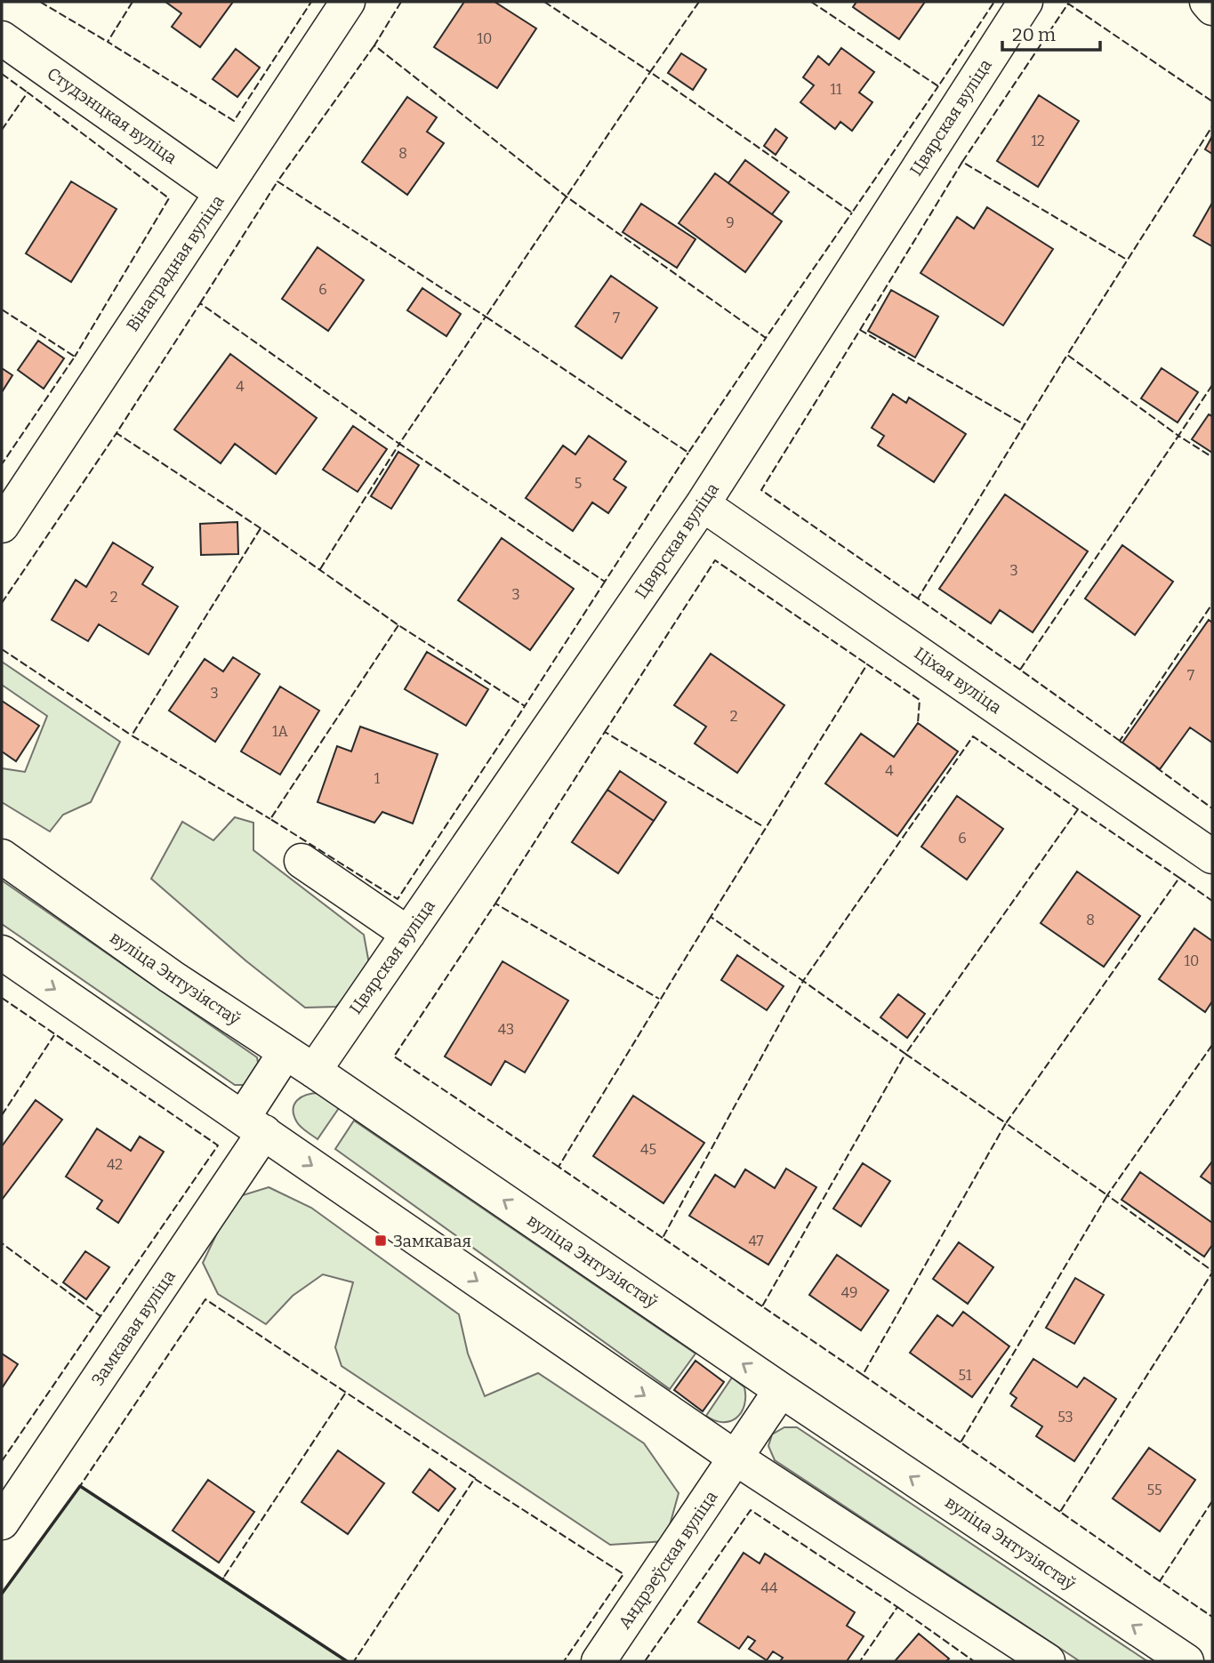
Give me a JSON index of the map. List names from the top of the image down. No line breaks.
{"streets":{"street":["Студэнцкая вуліца","Цвярская вуліца","Вінаградная вуліца","Ціхая вуліца","вуліца Энтузіястаў","Замкавая вуліца","Андрэеўская вуліца"]},"crossings":[["Студэнцкая вуліца","Вінаградная вуліца"],["Цвярская вуліца","Ціхая вуліца"],["Цвярская вуліца","вуліца Энтузіястаў"],["вуліца Энтузіястаў","Замкавая вуліца"],["вуліца Энтузіястаў","Андрэеўская вуліца"]],"places":{"transit":["Замкавая"]},"house_numbers":["10","11","12","8","9","6","7","4","5","3","3","2","7","3","2","1A","4","1","6","8","10","43","45","42","47","49","51","53","55","44"],"scale_bar":"20 m"}
